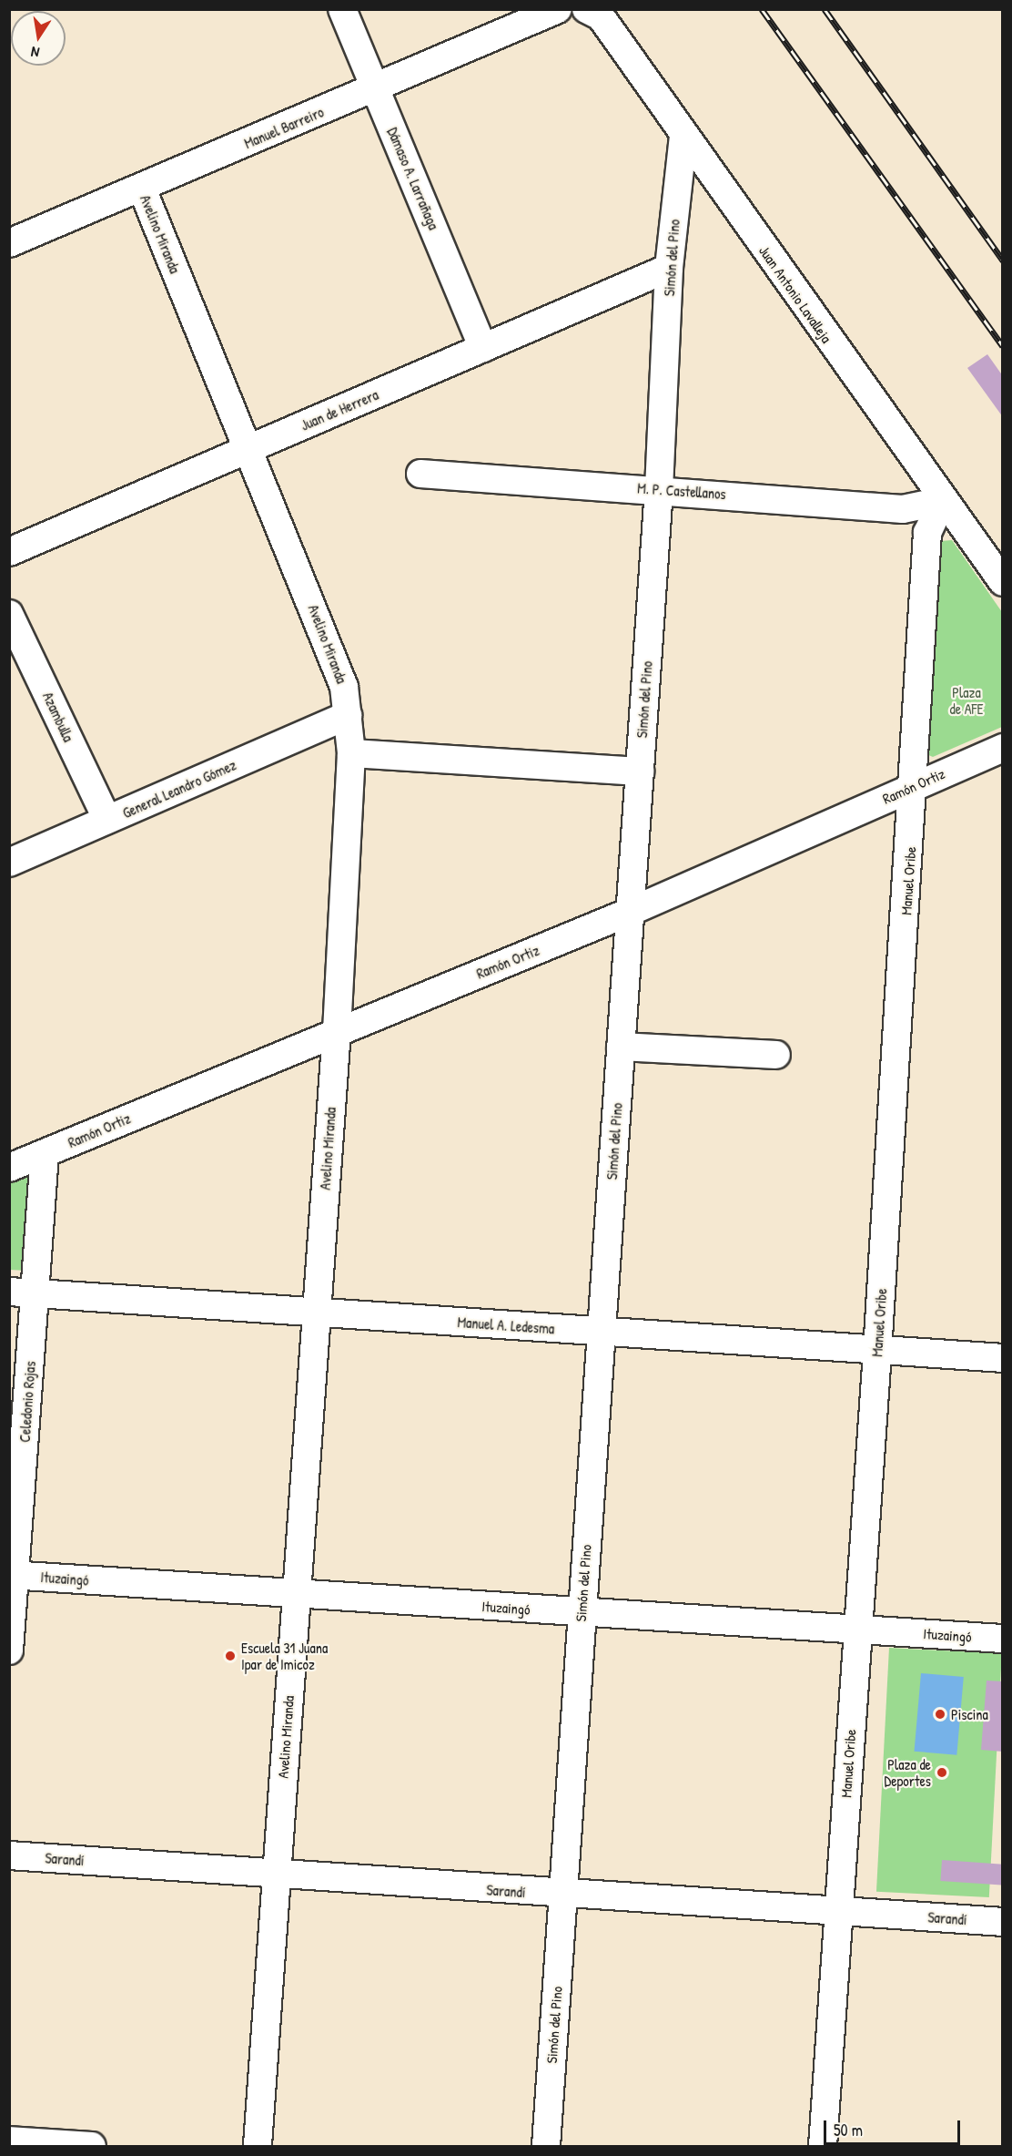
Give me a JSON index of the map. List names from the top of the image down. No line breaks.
{"streets":{"street":["Manuel Barreiro","Dámaso A. Larrañaga","Avelino Miranda","Simón del Pino","Juan Antonio Lavalleja","Juan de Herrera","M. P. Castellanos","Azambulla","Ramón Ortiz","General Leandro Gómez","Manuel Oribe","Manuel A. Ledesma","Celedonio Rojas","Ituzaingó","Sarandí"]},"crossings":[["Manuel Barreiro","Dámaso A. Larrañaga"],["Manuel Barreiro","Avelino Miranda"],["Dámaso A. Larrañaga","Juan de Herrera"],["Avelino Miranda","Juan de Herrera"],["Avelino Miranda","Ramón Ortiz"],["Avelino Miranda","General Leandro Gómez"],["Avelino Miranda","Manuel A. Ledesma"],["Avelino Miranda","Ituzaingó"],["Avelino Miranda","Sarandí"],["Simón del Pino","Juan Antonio Lavalleja"],["Simón del Pino","Juan de Herrera"],["Simón del Pino","M. P. Castellanos"],["Simón del Pino","Ramón Ortiz"],["Simón del Pino","Manuel A. Ledesma"],["Simón del Pino","Ituzaingó"],["Simón del Pino","Sarandí"],["Juan Antonio Lavalleja","M. P. Castellanos"],["Juan Antonio Lavalleja","Manuel Oribe"],["M. P. Castellanos","Manuel Oribe"],["Azambulla","General Leandro Gómez"],["Ramón Ortiz","Manuel Oribe"],["Ramón Ortiz","Celedonio Rojas"],["Manuel Oribe","Manuel A. Ledesma"],["Manuel Oribe","Ituzaingó"],["Manuel Oribe","Sarandí"],["Manuel A. Ledesma","Celedonio Rojas"],["Celedonio Rojas","Ituzaingó"]],"parks":["Plaza de AFE"],"places":["Escuela 31 Juana Ipar de Imicoz","Piscina","Plaza de Deportes"],"scale_bar":"50 m","north":"bottom"}
